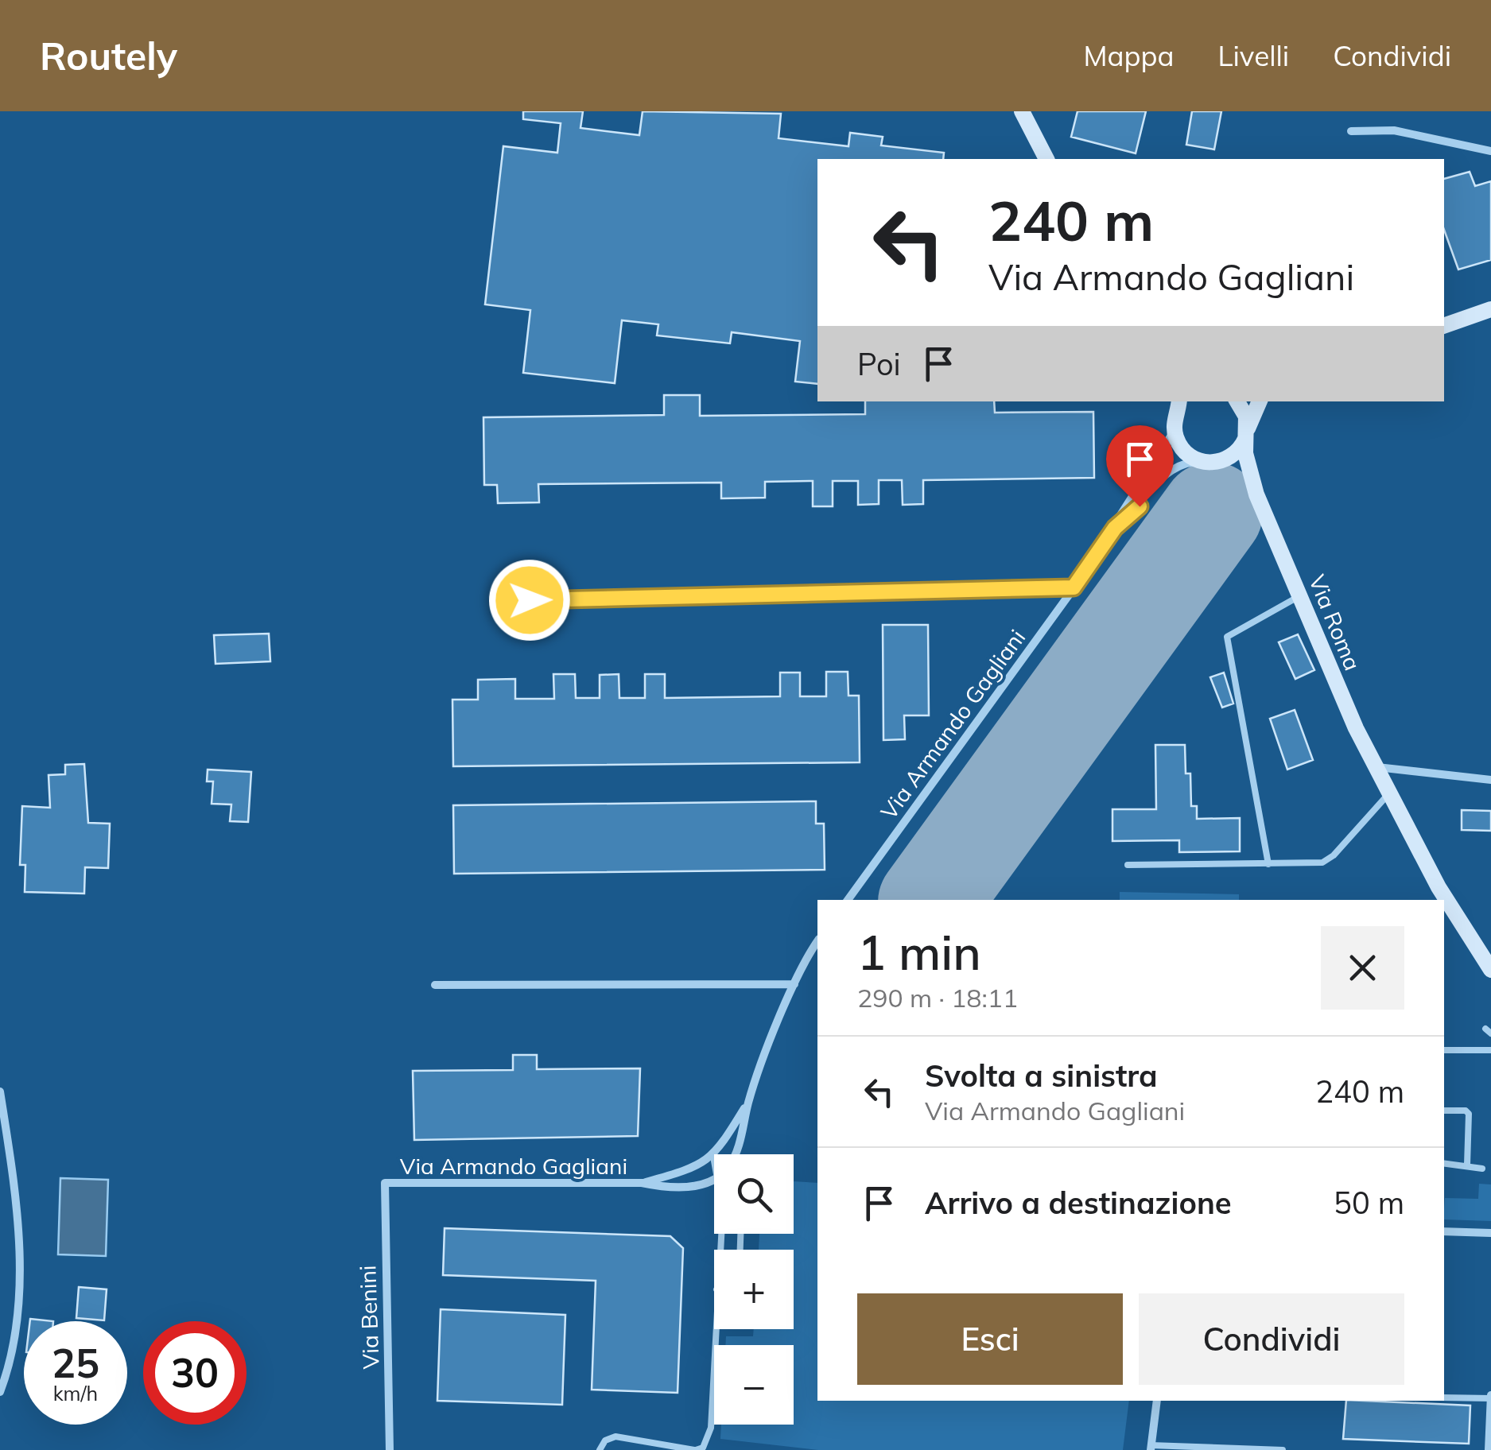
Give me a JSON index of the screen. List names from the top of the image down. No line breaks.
{"streets":{"street":["Via Roma","Via Armando Gagliani","Via Benini"]},"crossings":[["Via Armando Gagliani","Via Benini"]],"page":{"header":"Routely","nav":["Mappa","Livelli","Condividi"],"turn":["240 m","Via Armando Gagliani"],"then":"Poi","heading":["1 min","290 m · 18:11"],"list":[{"name":"Svolta a sinistra","note":"Via Armando Gagliani","value":"240 m"},{"name":"Arrivo a destinazione","value":"50 m"}],"map_buttons":["+","−"],"buttons":["Esci","Condividi"],"speed":"25 km/h","limit":"30"}}
